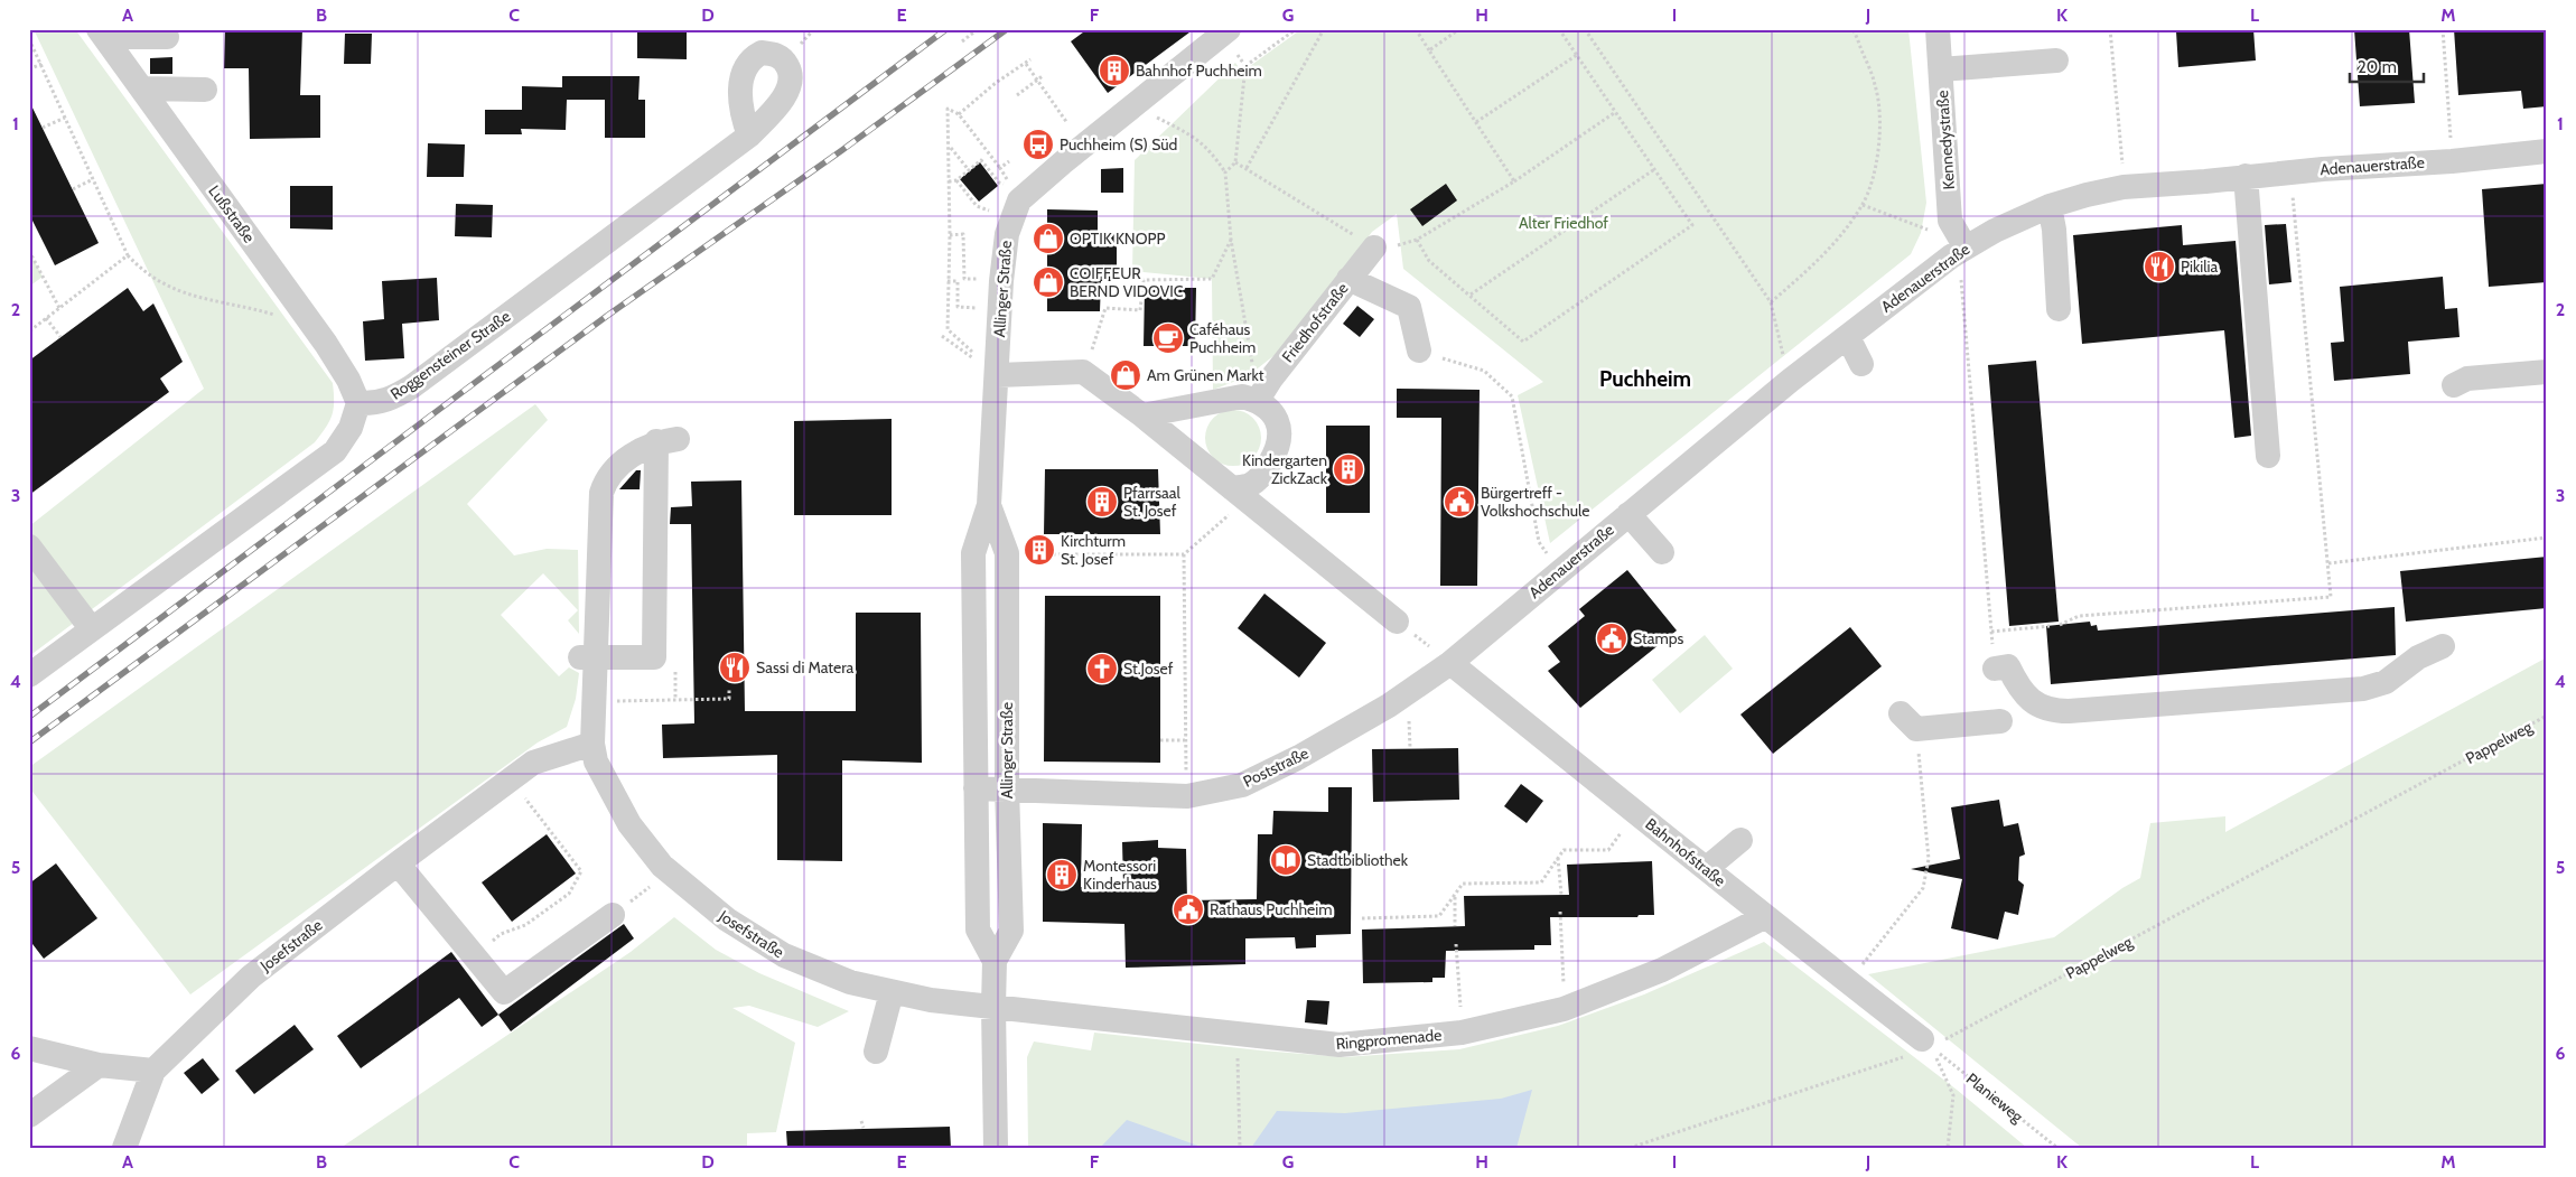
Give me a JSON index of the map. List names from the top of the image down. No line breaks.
{"streets":{"street":["Kennedystraße","Adenauerstraße","Lußstraße","Allinger Straße","Friedhofstraße","Roggensteiner Straße","Poststraße","Bahnhofstraße","Josefstraße","Ringpromenade"],"path":["Pappelweg","Planieweg"]},"crossings":[["Kennedystraße","Adenauerstraße"],["Adenauerstraße","Poststraße"],["Adenauerstraße","Bahnhofstraße"],["Lußstraße","Roggensteiner Straße"],["Allinger Straße","Poststraße"],["Allinger Straße","Josefstraße"],["Allinger Straße","Ringpromenade"],["Pappelweg","Bahnhofstraße"],["Pappelweg","Planieweg"],["Poststraße","Bahnhofstraße"],["Bahnhofstraße","Ringpromenade"],["Bahnhofstraße","Planieweg"],["Josefstraße","Ringpromenade"]],"districts":["Puchheim"],"parks":["Alter Friedhof"],"places":{"building":["Bahnhof Puchheim","Kindergarten ZickZack","Pfarrsaal St. Josef","Kirchturm St. Josef","Montessori Kinderhaus"],"bus stop":["Puchheim (S) Süd"],"shop":["OPTIK KNOPP","COIFFEUR BERND VIDOVIC","Am Grünen Markt"],"restaurant":["Pikilia","Sassi di Matera"],"cafe":["Caféhaus Puchheim"],"public building":["Bürgertreff - Volkshochschule","Stamps","Rathaus Puchheim"],"church":["St.Josef"],"library":["Stadtbibliothek"]},"scale_bar":"20 m","grid":{"columns":["A","B","C","D","E","F","G","H","I","J","K","L","M"],"rows":["1","2","3","4","5","6"]}}
